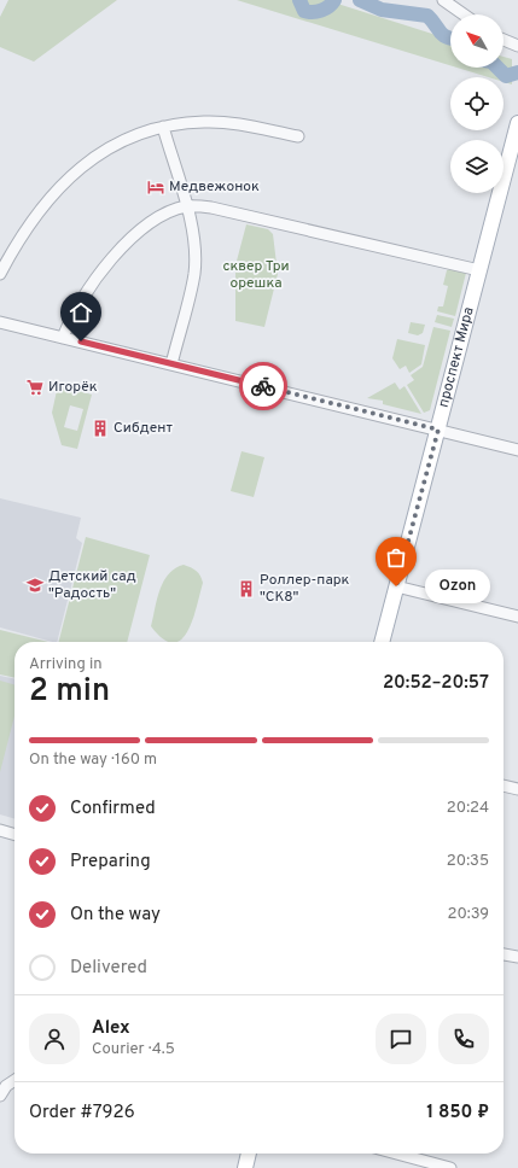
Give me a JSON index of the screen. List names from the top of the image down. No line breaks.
{"streets":{"main road":["проспект Мира"]},"parks":["сквер Три орешка"],"places":{"hotel":["Медвежонок"],"supermarket":["Игорёк"],"building":["Сибдент","Роллер-парк \"СК8\""],"school or university":["Детский сад \"Радость\""],"other":["Ozon"]},"north":"top left","page":{"bubble":"Ozon","heading":["2 min","Arriving in","20:52–20:57"],"panel":["Alex","Courier · 4.5","Order #7926","1 850 ₽"],"bar":"On the way · 160 m","list":[["Confirmed","20:24"],["Preparing","20:35"],["On the way","20:39"],"Delivered"]}}
